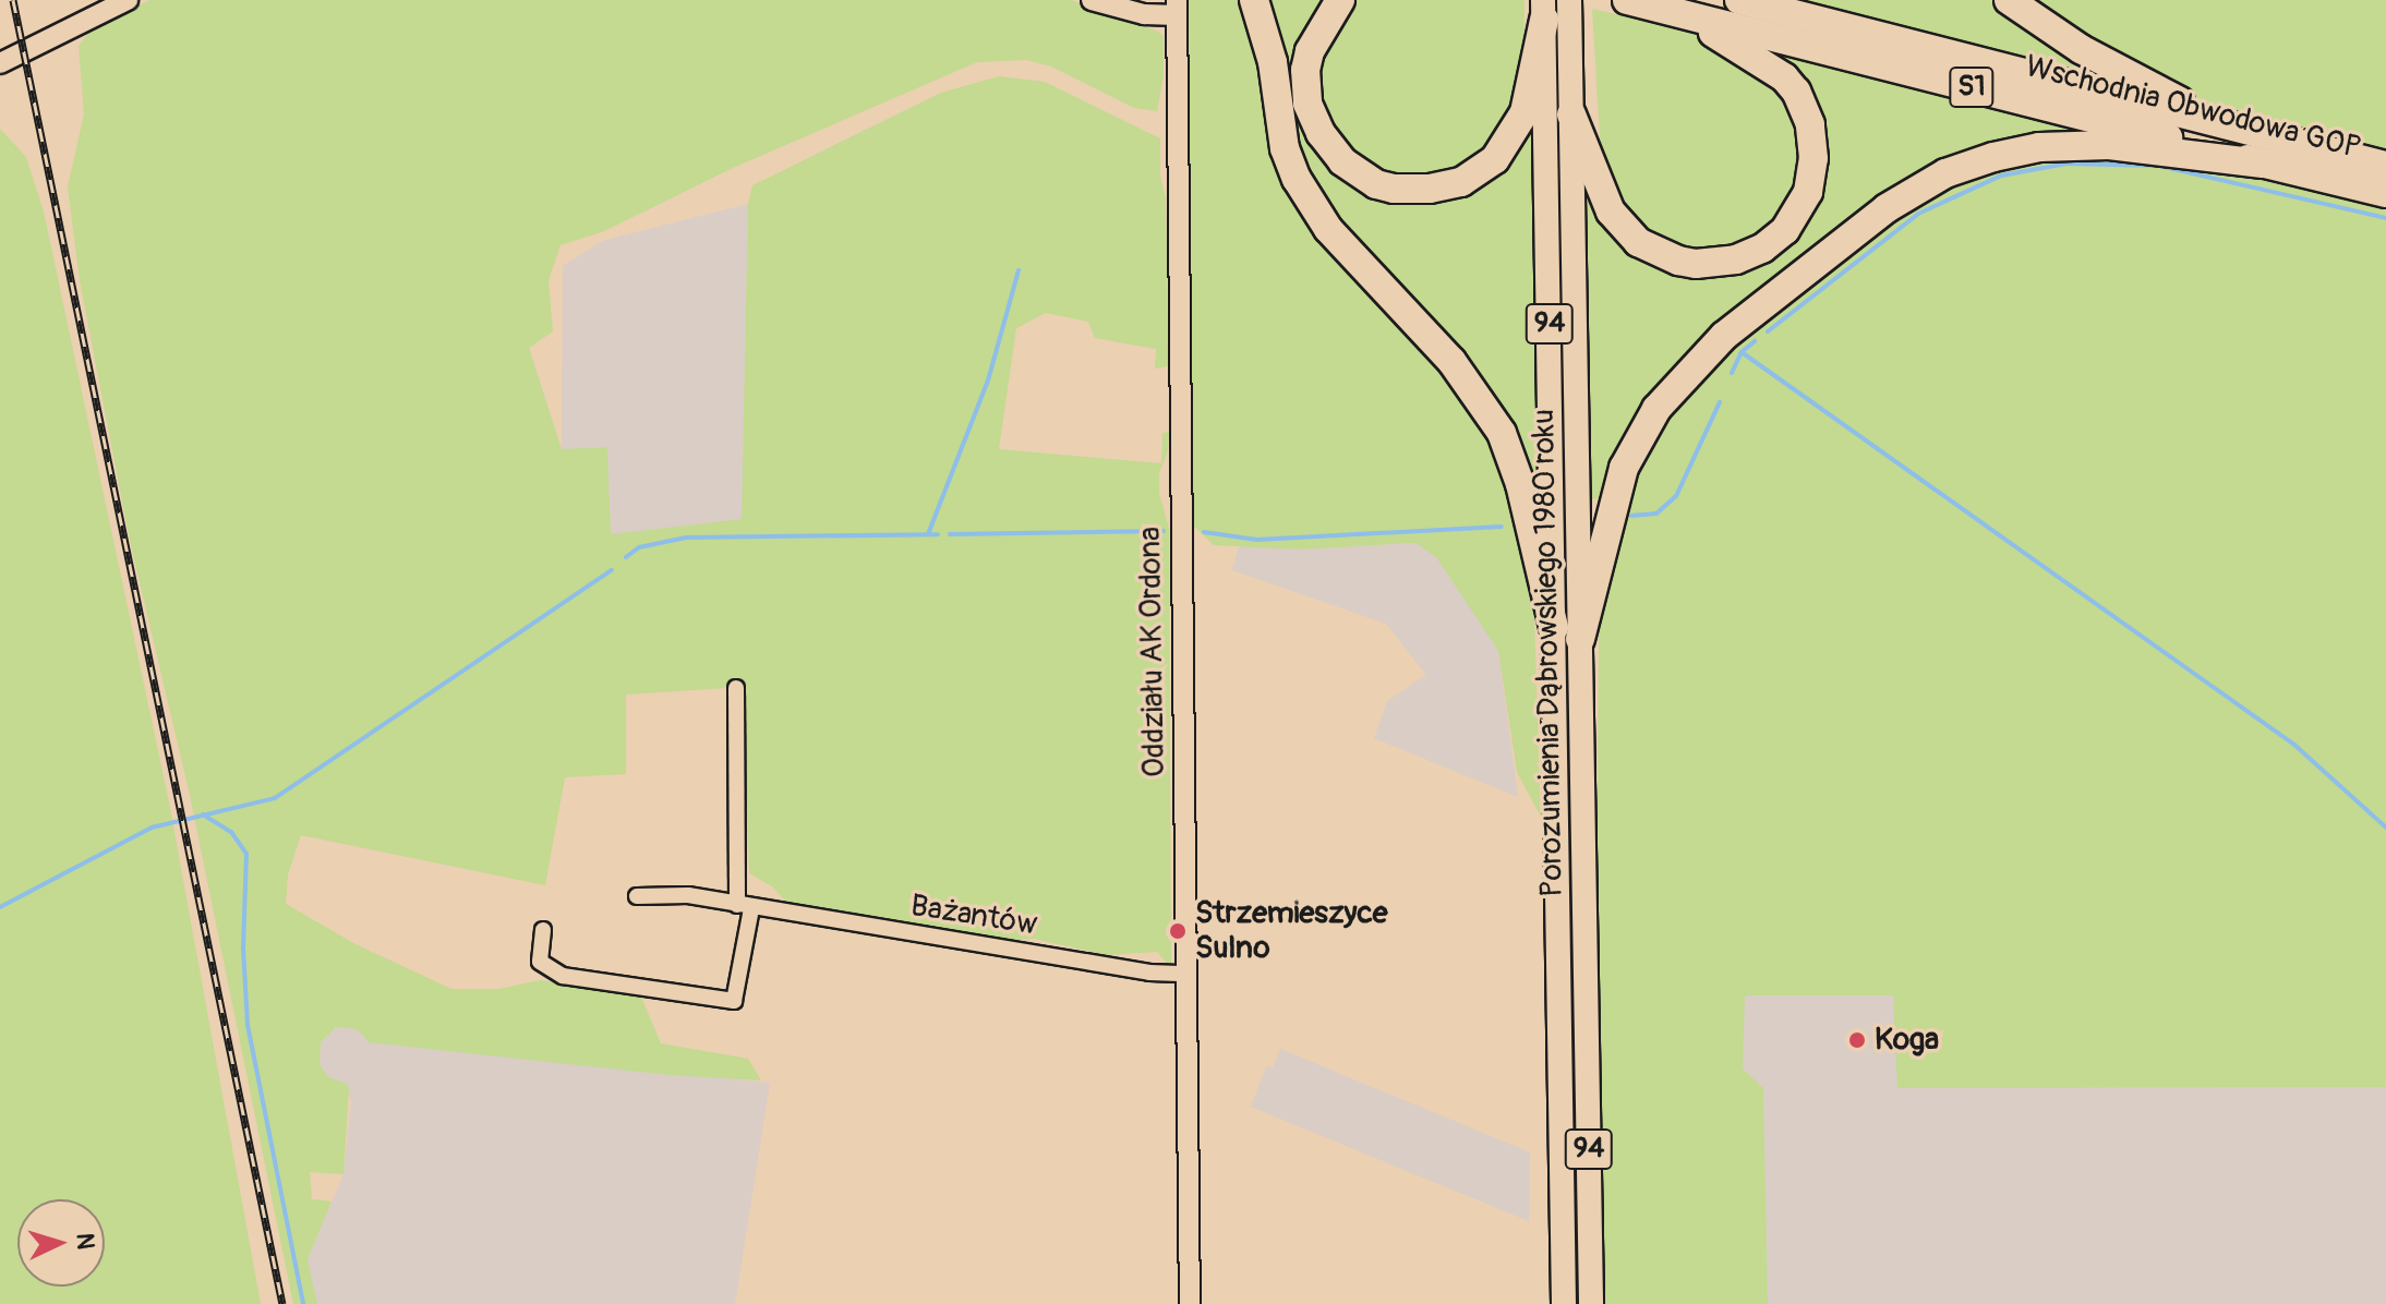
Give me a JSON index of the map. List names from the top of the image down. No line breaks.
{"streets":{"highway":["S1","Wschodnia Obwodowa GOP"],"main road":["94","Porozumienia Dąbrowskiego 1980 roku"],"street":["Oddziału AK Ordona","Bażantów"]},"crossings":[["Oddziału AK Ordona","Bażantów"]],"places":["Strzemieszyce Sulno","Koga"],"north":"right"}
